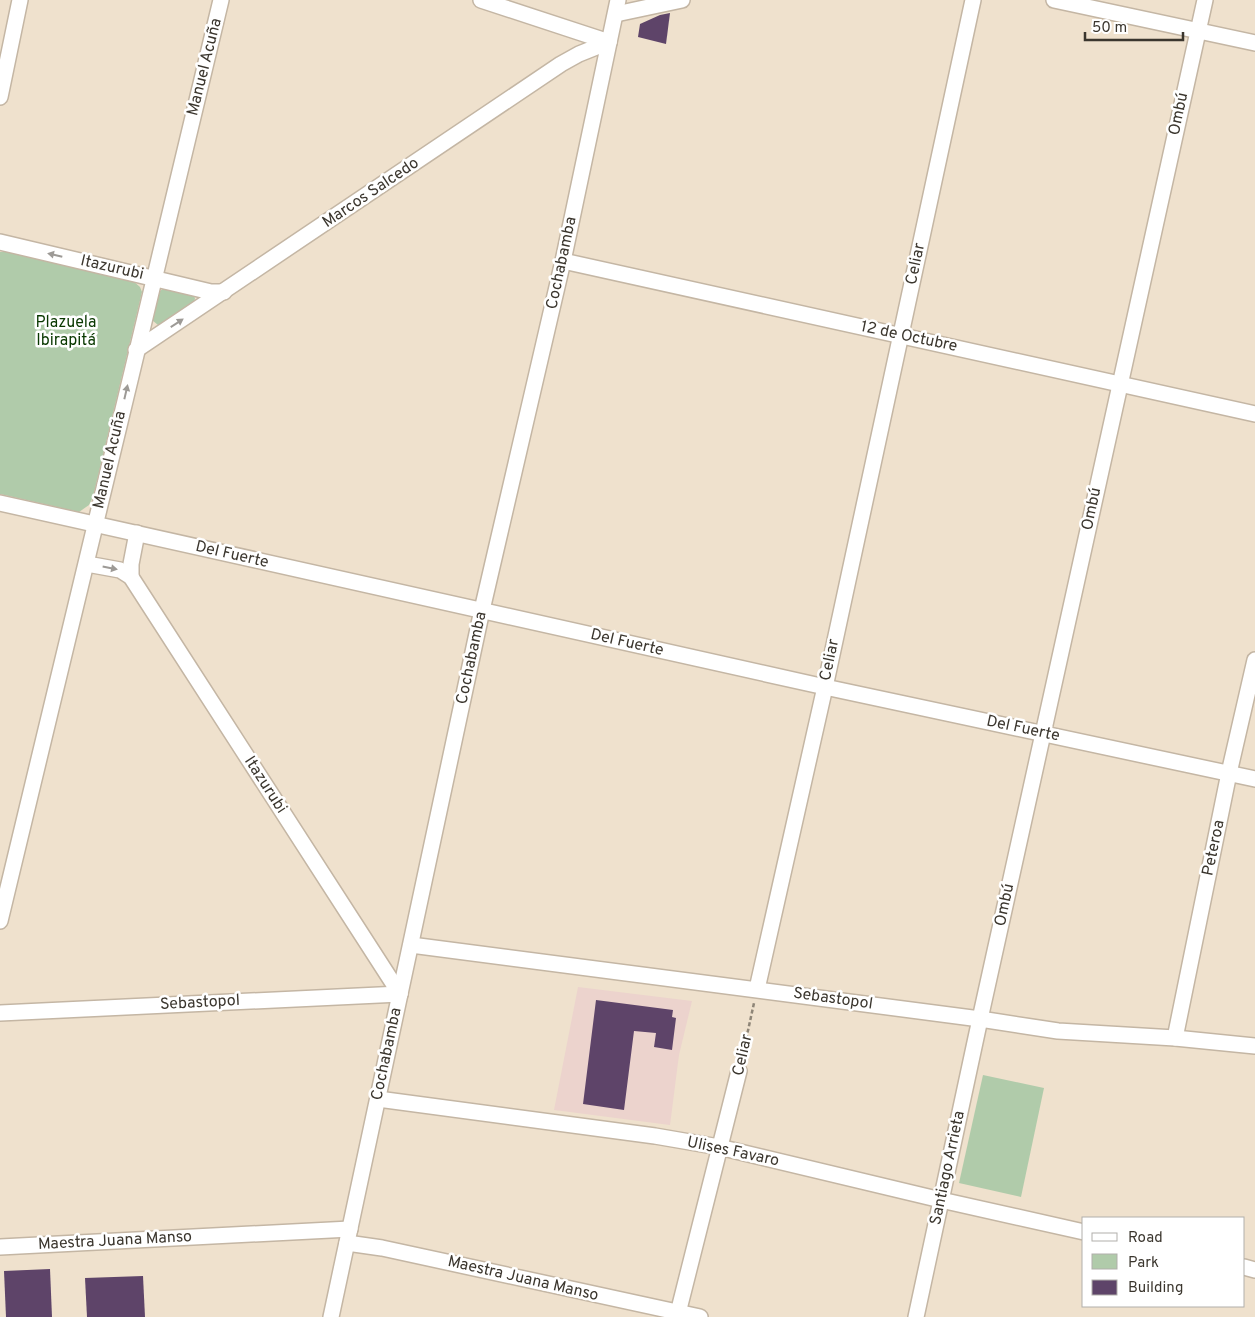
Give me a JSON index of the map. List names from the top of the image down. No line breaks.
{"streets":{"street":["Manuel Acuña","Ombú","Marcos Salcedo","Cochabamba","Celiar","Itazurubi","12 de Octubre","Del Fuerte","Peteroa","Sebastopol","Ulises Favaro","Santiago Arrieta","Maestra Juana Manso"]},"crossings":[["Manuel Acuña","Marcos Salcedo"],["Manuel Acuña","Itazurubi"],["Manuel Acuña","Del Fuerte"],["Ombú","12 de Octubre"],["Ombú","Del Fuerte"],["Ombú","Sebastopol"],["Ombú","Santiago Arrieta"],["Marcos Salcedo","Cochabamba"],["Marcos Salcedo","Itazurubi"],["Cochabamba","Itazurubi"],["Cochabamba","12 de Octubre"],["Cochabamba","Del Fuerte"],["Cochabamba","Sebastopol"],["Cochabamba","Ulises Favaro"],["Cochabamba","Maestra Juana Manso"],["Celiar","12 de Octubre"],["Celiar","Del Fuerte"],["Celiar","Sebastopol"],["Celiar","Ulises Favaro"],["Celiar","Maestra Juana Manso"],["Itazurubi","Sebastopol"],["Del Fuerte","Peteroa"],["Peteroa","Sebastopol"],["Sebastopol","Santiago Arrieta"],["Ulises Favaro","Santiago Arrieta"]],"parks":["Plazuela Ibirapitá"],"legend":["Road","Park","Building"],"scale_bar":"50 m"}
